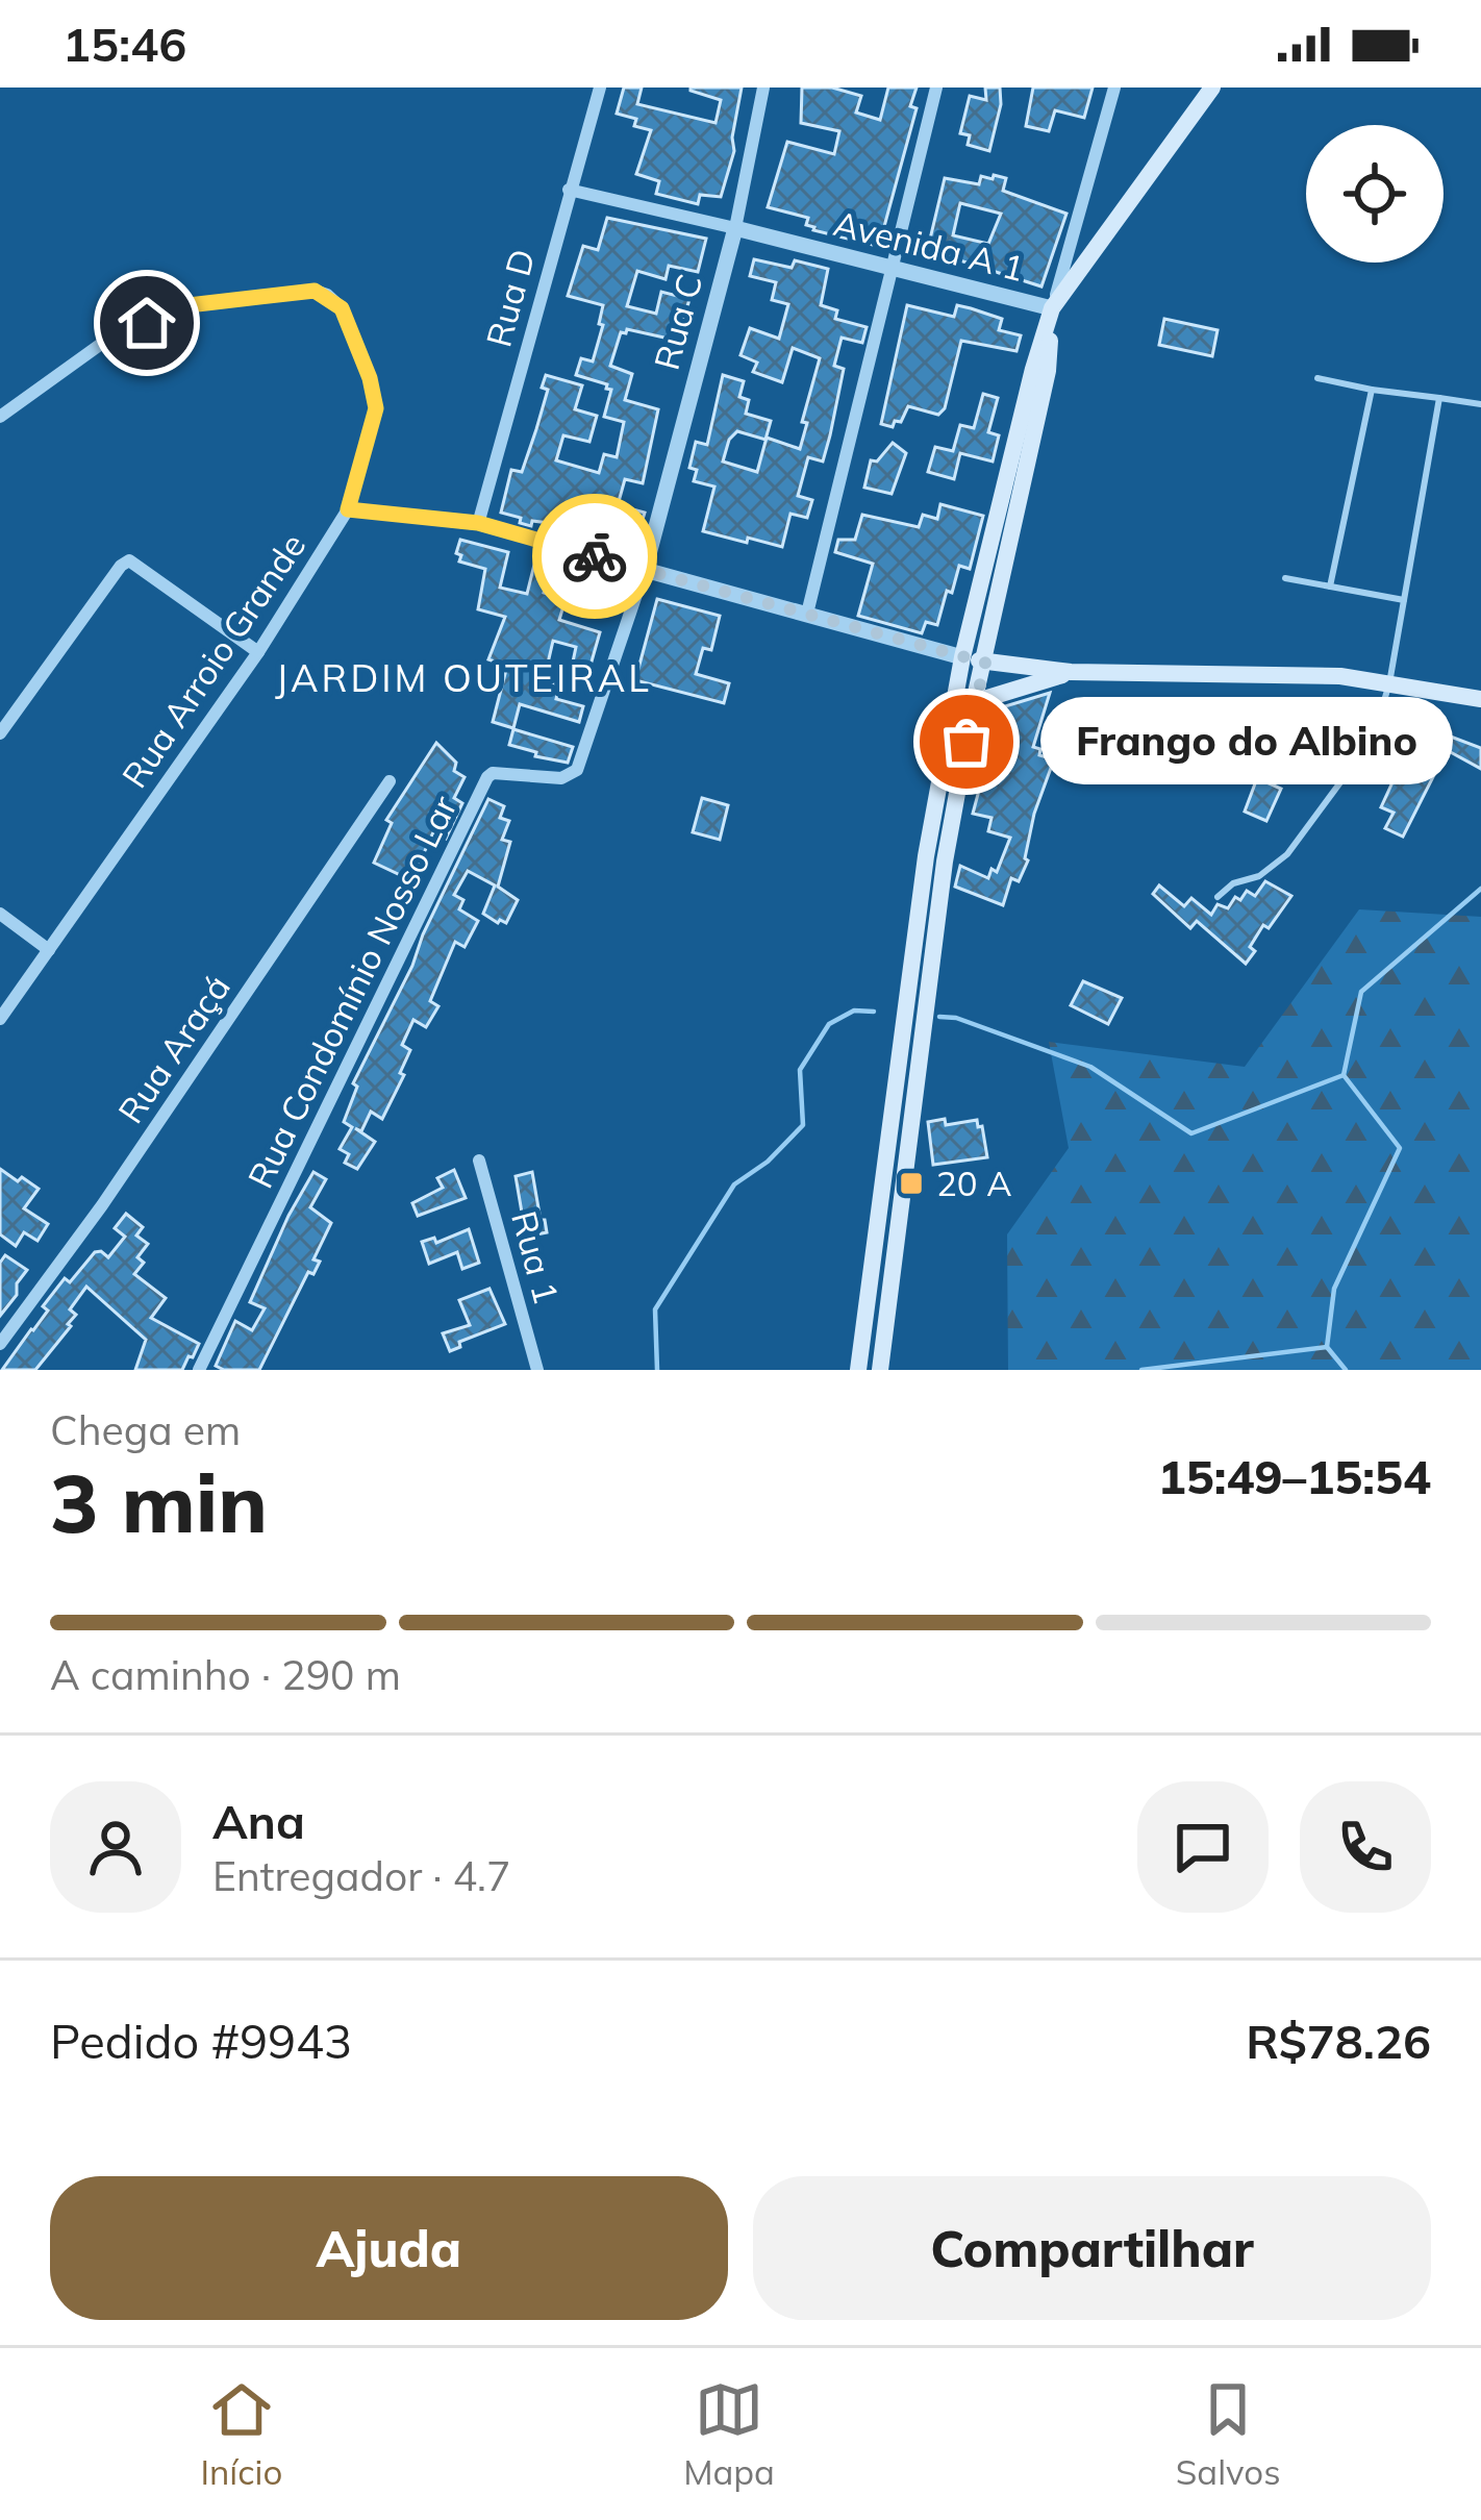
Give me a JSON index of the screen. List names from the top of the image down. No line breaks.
{"streets":{"street":["Avenida A 1","Rua D","Rua C","Rua Arroio Grande","Rua Condomínio Nosso Lar","Rua Araçá","Rua 1"]},"crossings":[["Avenida A 1","Rua D"],["Avenida A 1","Rua C"],["Rua C","Rua Condomínio Nosso Lar"]],"districts":["JARDIM OUTEIRAL"],"places":{"other":["Frango do Albino"],"transit":["20 A"]},"page":{"status":"15:46","bubble":"Frango do Albino","heading":["3 min","Chega em","15:49–15:54"],"panel":["Ana","Entregador · 4.7","Pedido #9943","R$78.26"],"bar":"A caminho · 290 m","buttons":["Ajuda","Compartilhar"],"tabs":["Início","Mapa","Salvos"]}}
